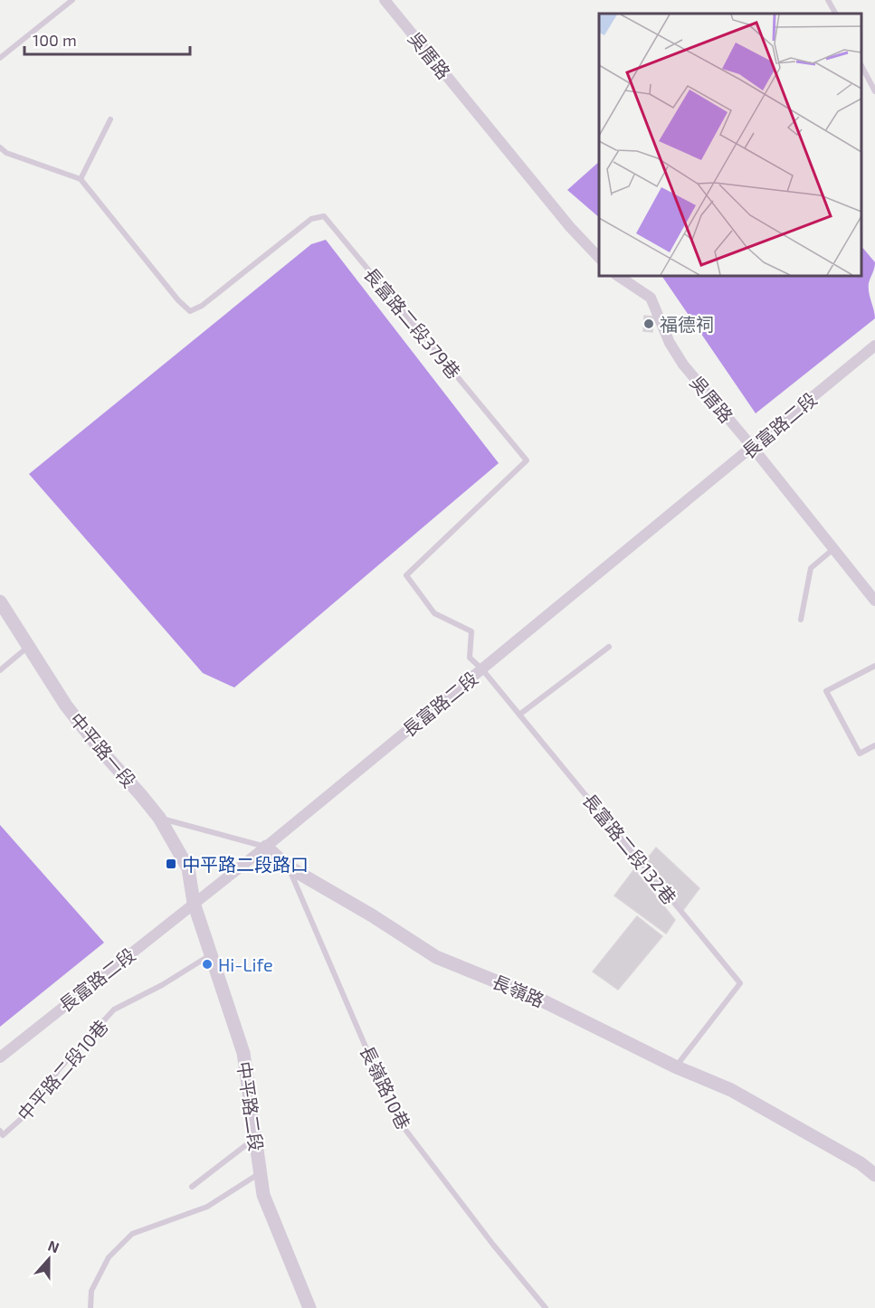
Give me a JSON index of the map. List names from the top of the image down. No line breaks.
{"streets":{"street":["吳厝路","長富路二段","中平路一段","長嶺路","中平路二段"],"lane":["長富路二段379巷","長富路二段132巷","中平路二段10巷","長嶺路10巷"]},"crossings":[["吳厝路","長富路二段"],["長富路二段379巷","長富路二段"],["長富路二段379巷","長富路二段132巷"],["長富路二段","中平路一段"],["長富路二段","長富路二段132巷"],["長富路二段","長嶺路"],["長富路二段","中平路二段"],["中平路一段","長嶺路"],["中平路一段","中平路二段"],["長富路二段132巷","長嶺路"],["長嶺路","長嶺路10巷"],["中平路二段10巷","中平路二段"]],"places":{"other":["福德祠","Hi-Life"],"transit":["中平路二段路口"]},"scale_bar":"100 m","north":"top"}
